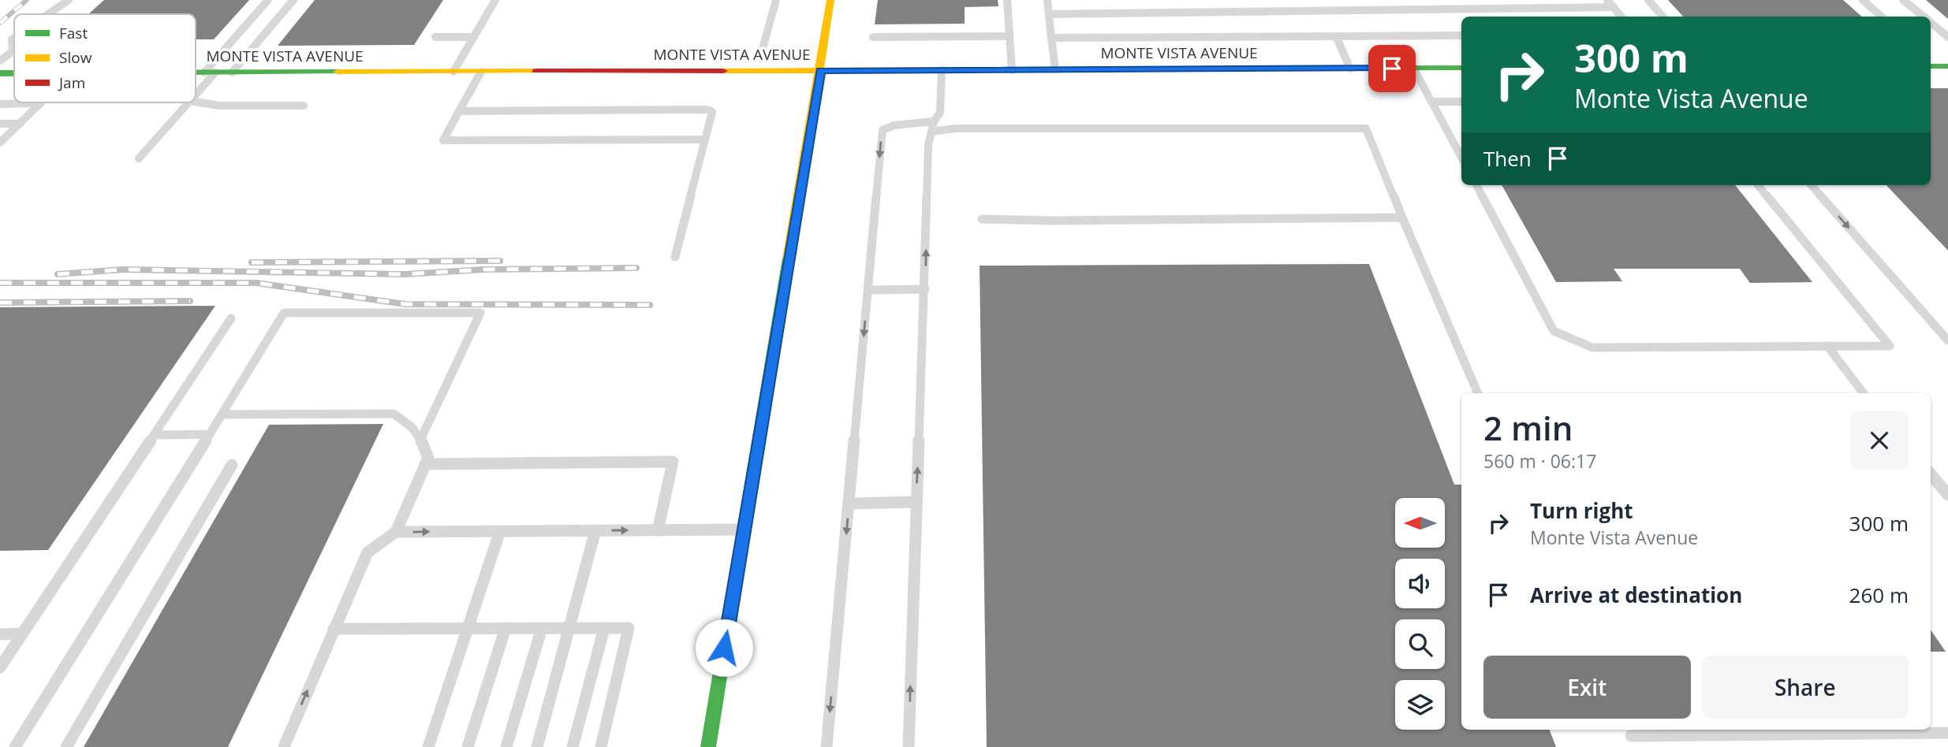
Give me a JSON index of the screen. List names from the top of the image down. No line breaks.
{"streets":{"street":["MONTE VISTA AVENUE"]},"legend":["Fast","Slow","Jam"],"north":"left","page":{"turn":["300 m","Monte Vista Avenue"],"then":"Then","heading":["2 min","560 m · 06:17"],"list":[{"name":"Turn right","note":"Monte Vista Avenue","value":"300 m"},{"name":"Arrive at destination","value":"260 m"}],"buttons":["Exit","Share"]}}
